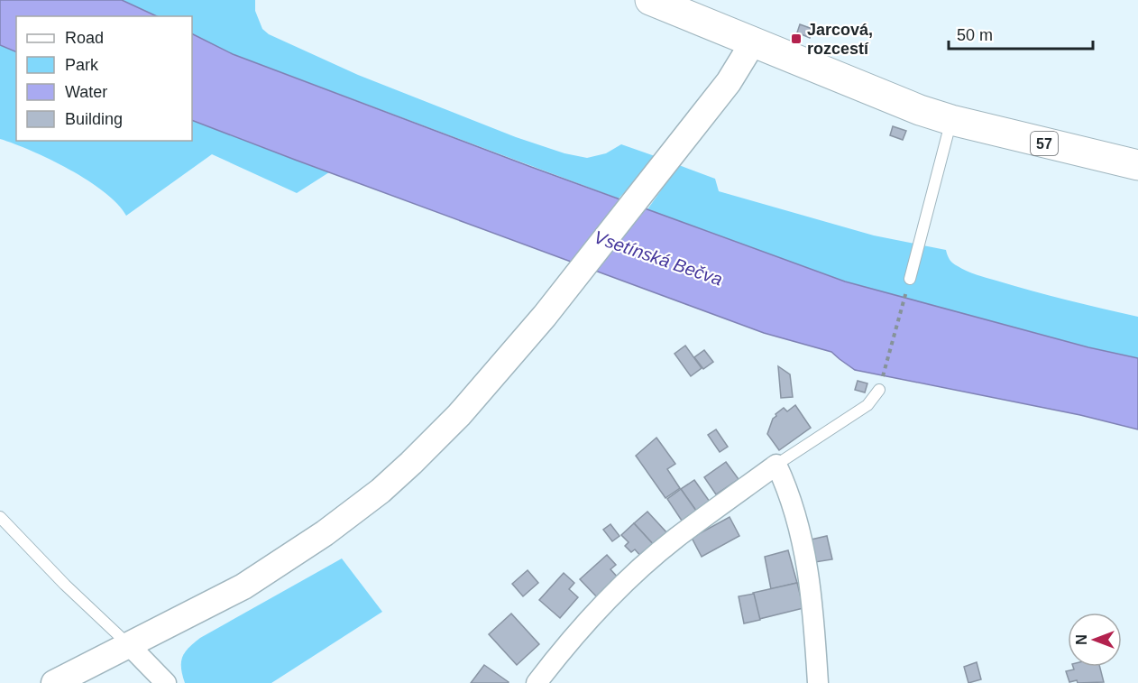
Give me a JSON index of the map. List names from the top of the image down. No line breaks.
{"streets":{"main road":["57"]},"water":["Vsetínská Bečva"],"places":{"transit":["Jarcová, rozcestí"]},"legend":["Road","Park","Water","Building"],"scale_bar":"50 m","north":"left"}
